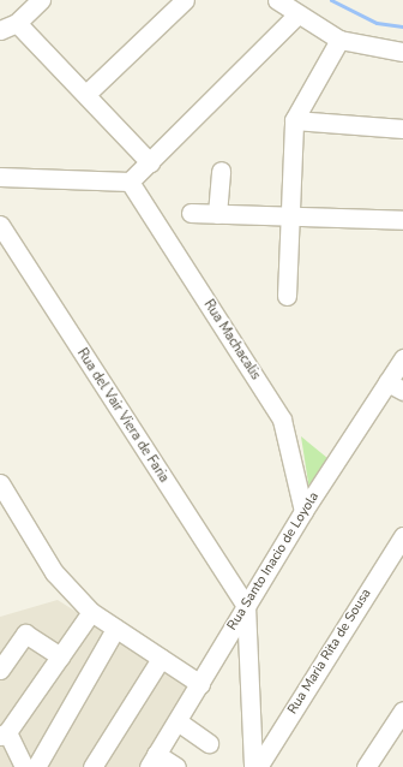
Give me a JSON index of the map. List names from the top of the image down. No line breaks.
{"streets":{"street":["Rua Machacalis","Rua del Vair Viera de Faria","Rua Santo Inacio de Loyola","Rua Maria Rita de Sousa"]},"crossings":[["Rua Machacalis","Rua Santo Inacio de Loyola"],["Rua del Vair Viera de Faria","Rua Santo Inacio de Loyola"]]}
